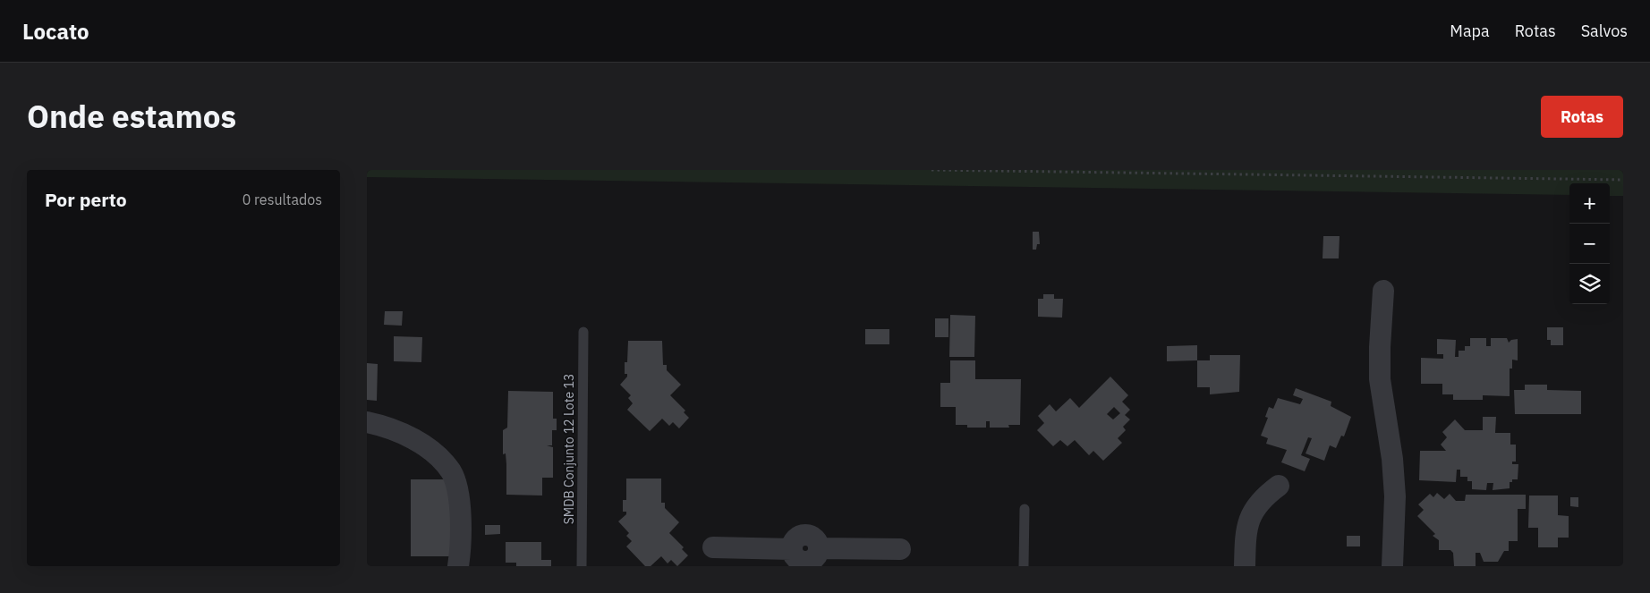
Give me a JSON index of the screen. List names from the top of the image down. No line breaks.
{"streets":{"lane":["SMDB Conjunto 12 Lote 13"]},"page":{"header":"Locato","nav":["Mapa","Rotas","Salvos"],"title":"Onde estamos","buttons":"Rotas","heading":["Por perto","0 resultados"],"map_buttons":["+","−"]}}
